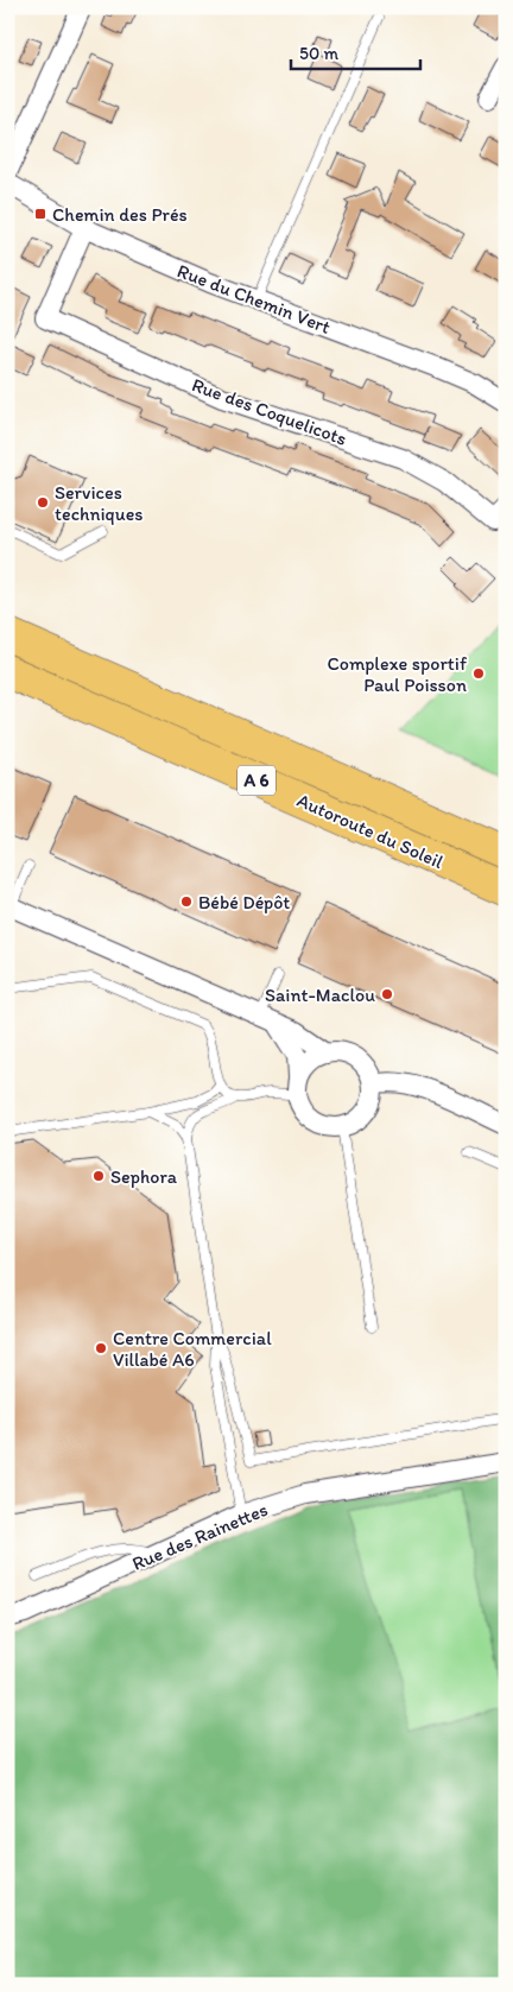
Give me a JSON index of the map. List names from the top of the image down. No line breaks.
{"streets":{"highway":["A 6","Autoroute du Soleil"],"street":["Rue du Chemin Vert","Rue des Coquelicots","Rue des Rainettes"]},"crossings":[["Rue du Chemin Vert","Rue des Coquelicots"]],"places":{"transit":["Chemin des Prés"],"other":["Services techniques","Complexe sportif Paul Poisson","Bébé Dépôt","Saint-Maclou","Sephora","Centre Commercial Villabé A6"]},"scale_bar":"50 m"}
